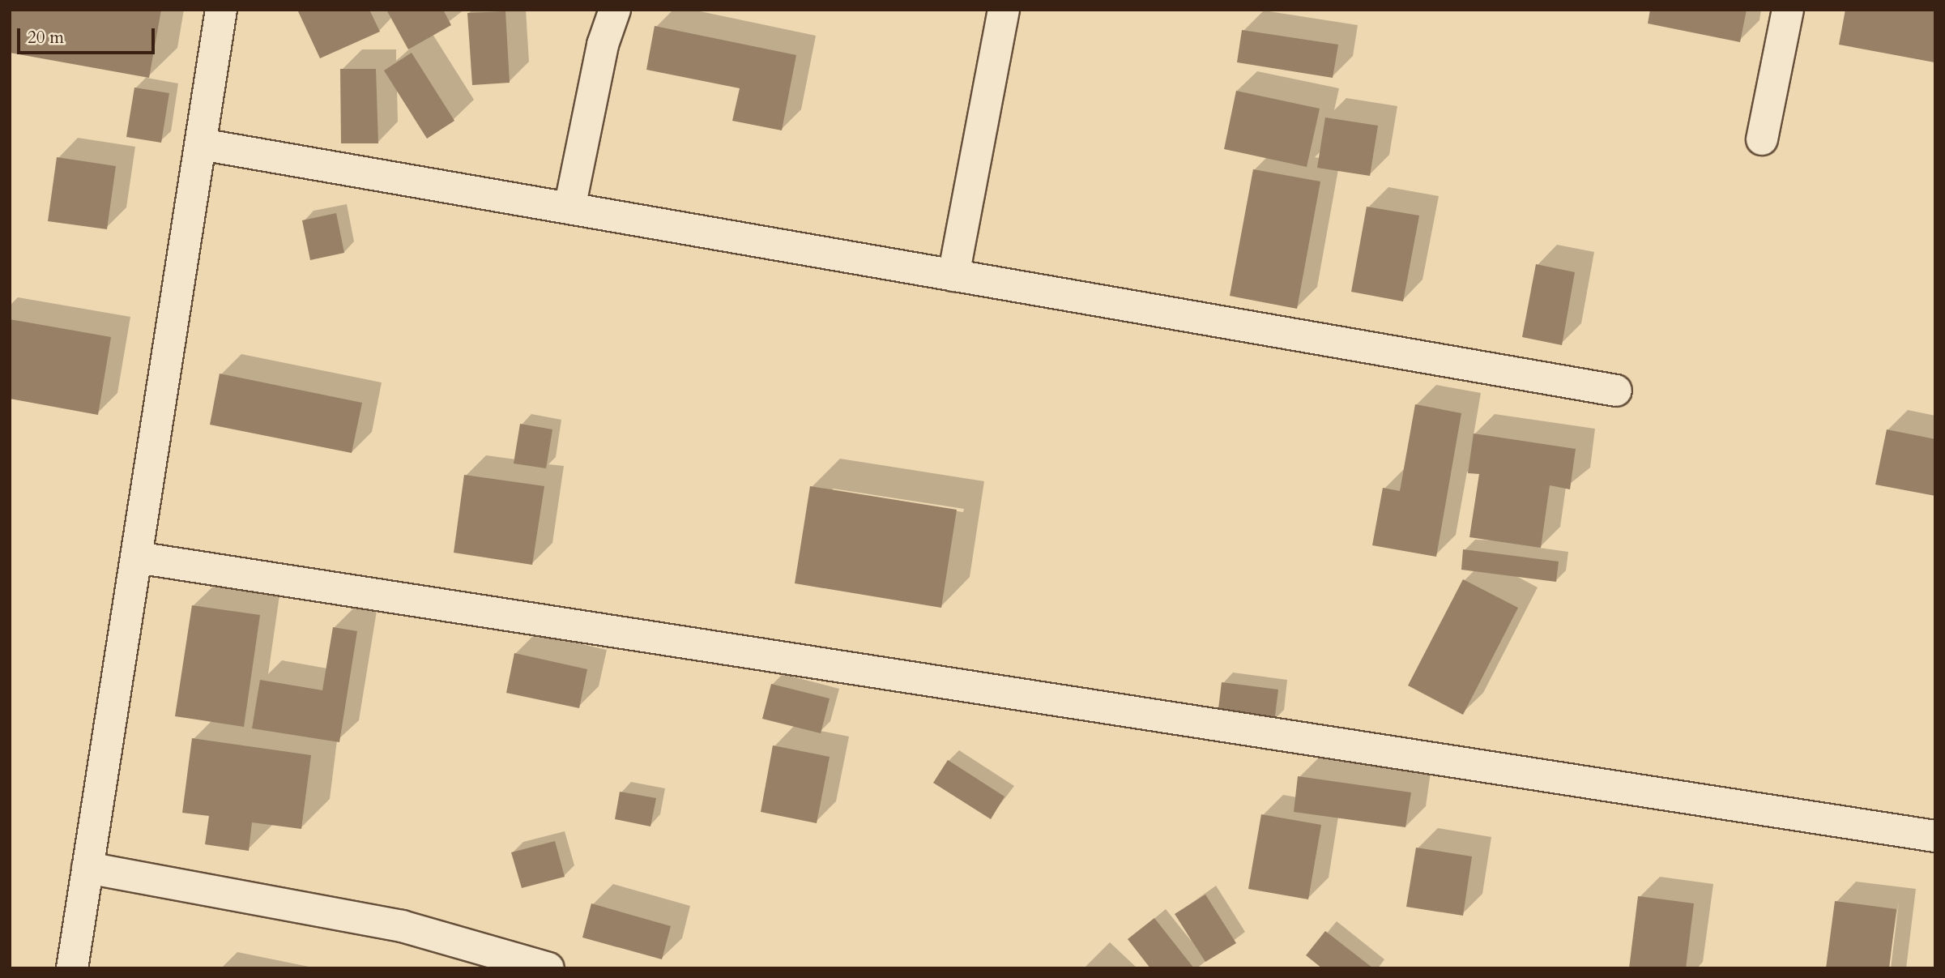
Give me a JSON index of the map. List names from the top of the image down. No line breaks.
{"scale_bar":"20 m"}
